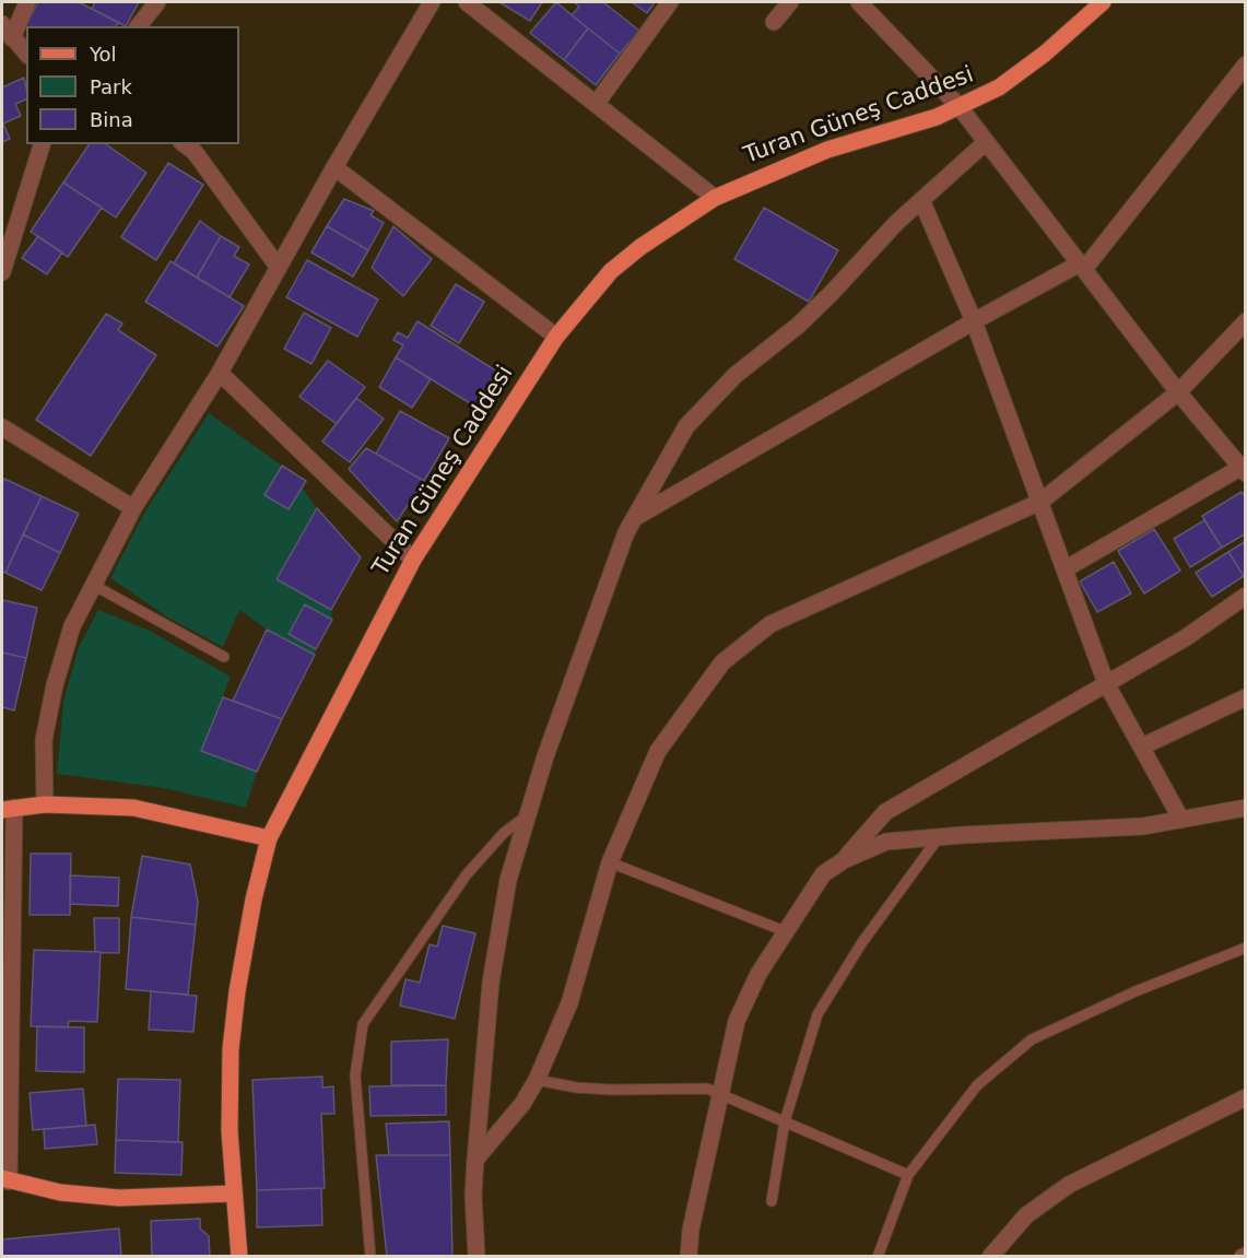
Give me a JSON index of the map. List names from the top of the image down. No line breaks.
{"streets":{"main road":["Turan Güneş Caddesi"]},"legend":["Yol","Park","Bina"]}
